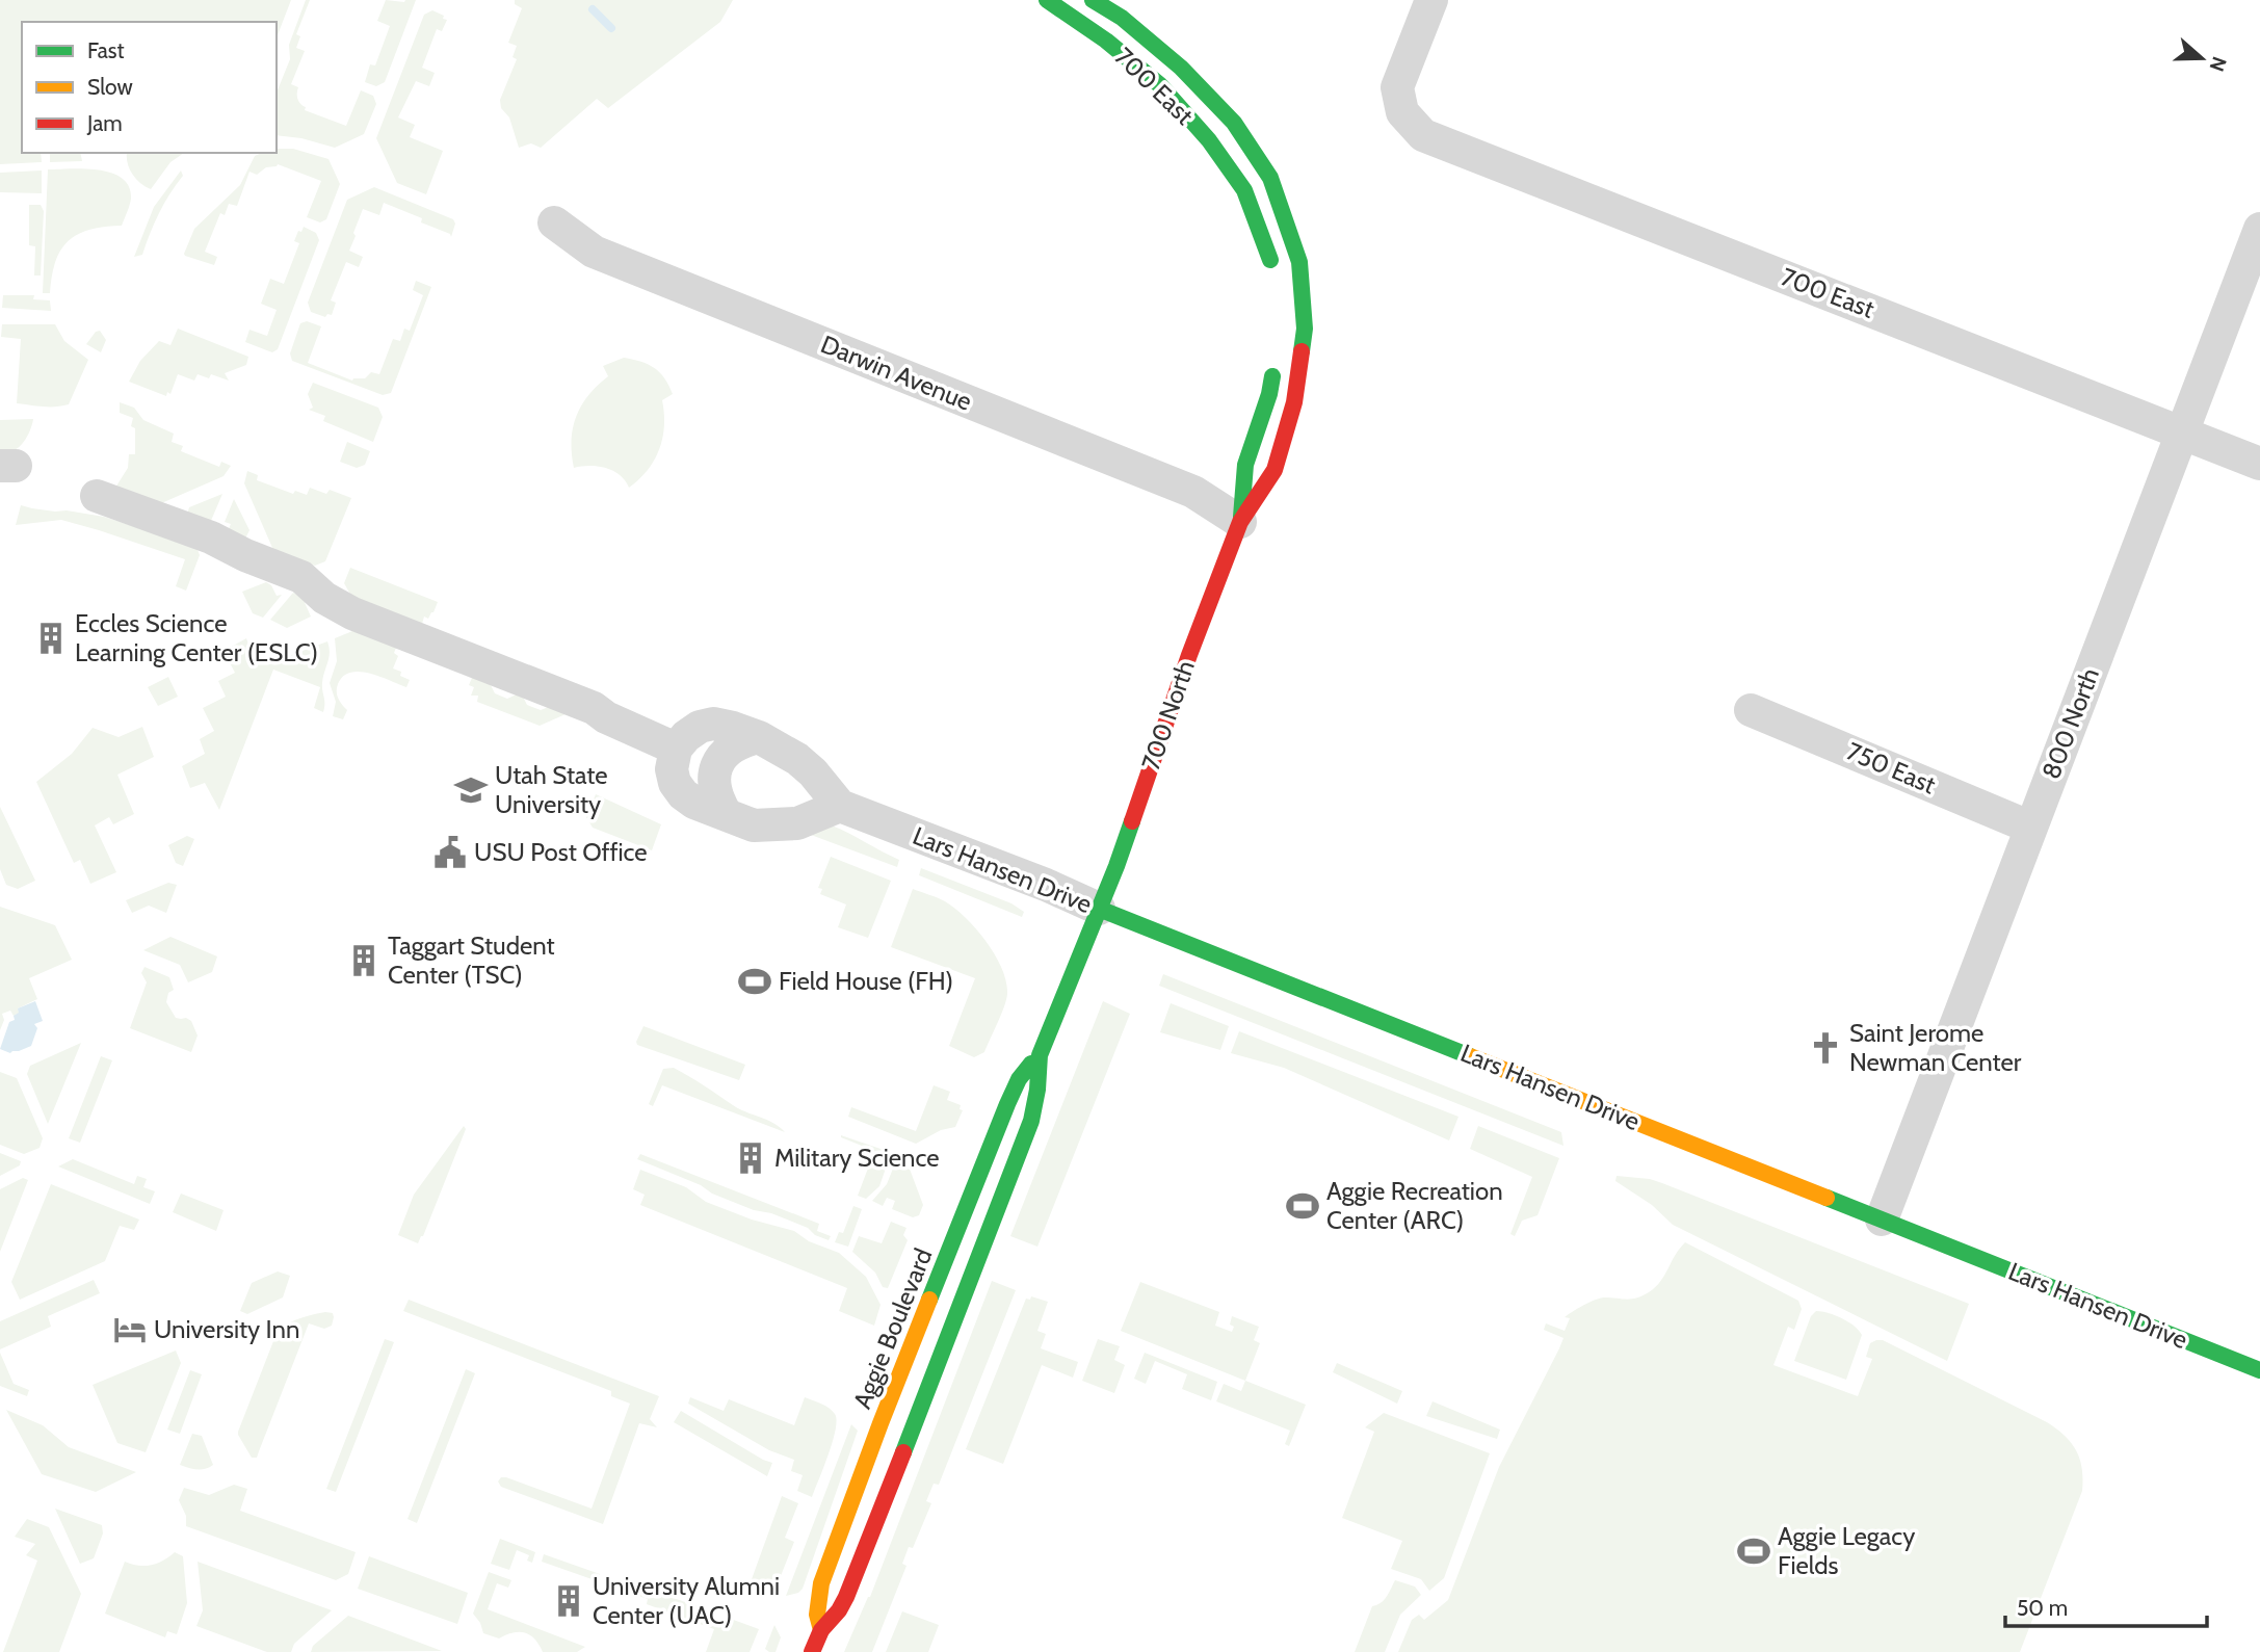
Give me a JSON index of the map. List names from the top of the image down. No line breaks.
{"streets":{"main road":["700 East","700 North","Lars Hansen Drive","Aggie Boulevard"],"street":["Darwin Avenue","800 North","750 East"]},"crossings":[["700 East","700 North"],["700 East","800 North"],["Darwin Avenue","700 North"],["700 North","Lars Hansen Drive"],["700 North","Aggie Boulevard"],["800 North","750 East"],["800 North","Lars Hansen Drive"],["Lars Hansen Drive","Aggie Boulevard"]],"places":{"building":["Eccles Science Learning Center (ESLC)","Taggart Student Center (TSC)","Military Science","University Alumni Center (UAC)"],"school or university":["Utah State University"],"public building":["USU Post Office"],"sports":["Field House (FH)","Aggie Recreation Center (ARC)","Aggie Legacy Fields"],"church":["Saint Jerome Newman Center"],"hotel":["University Inn"]},"legend":["Fast","Slow","Jam"],"scale_bar":"50 m","north":"right"}
